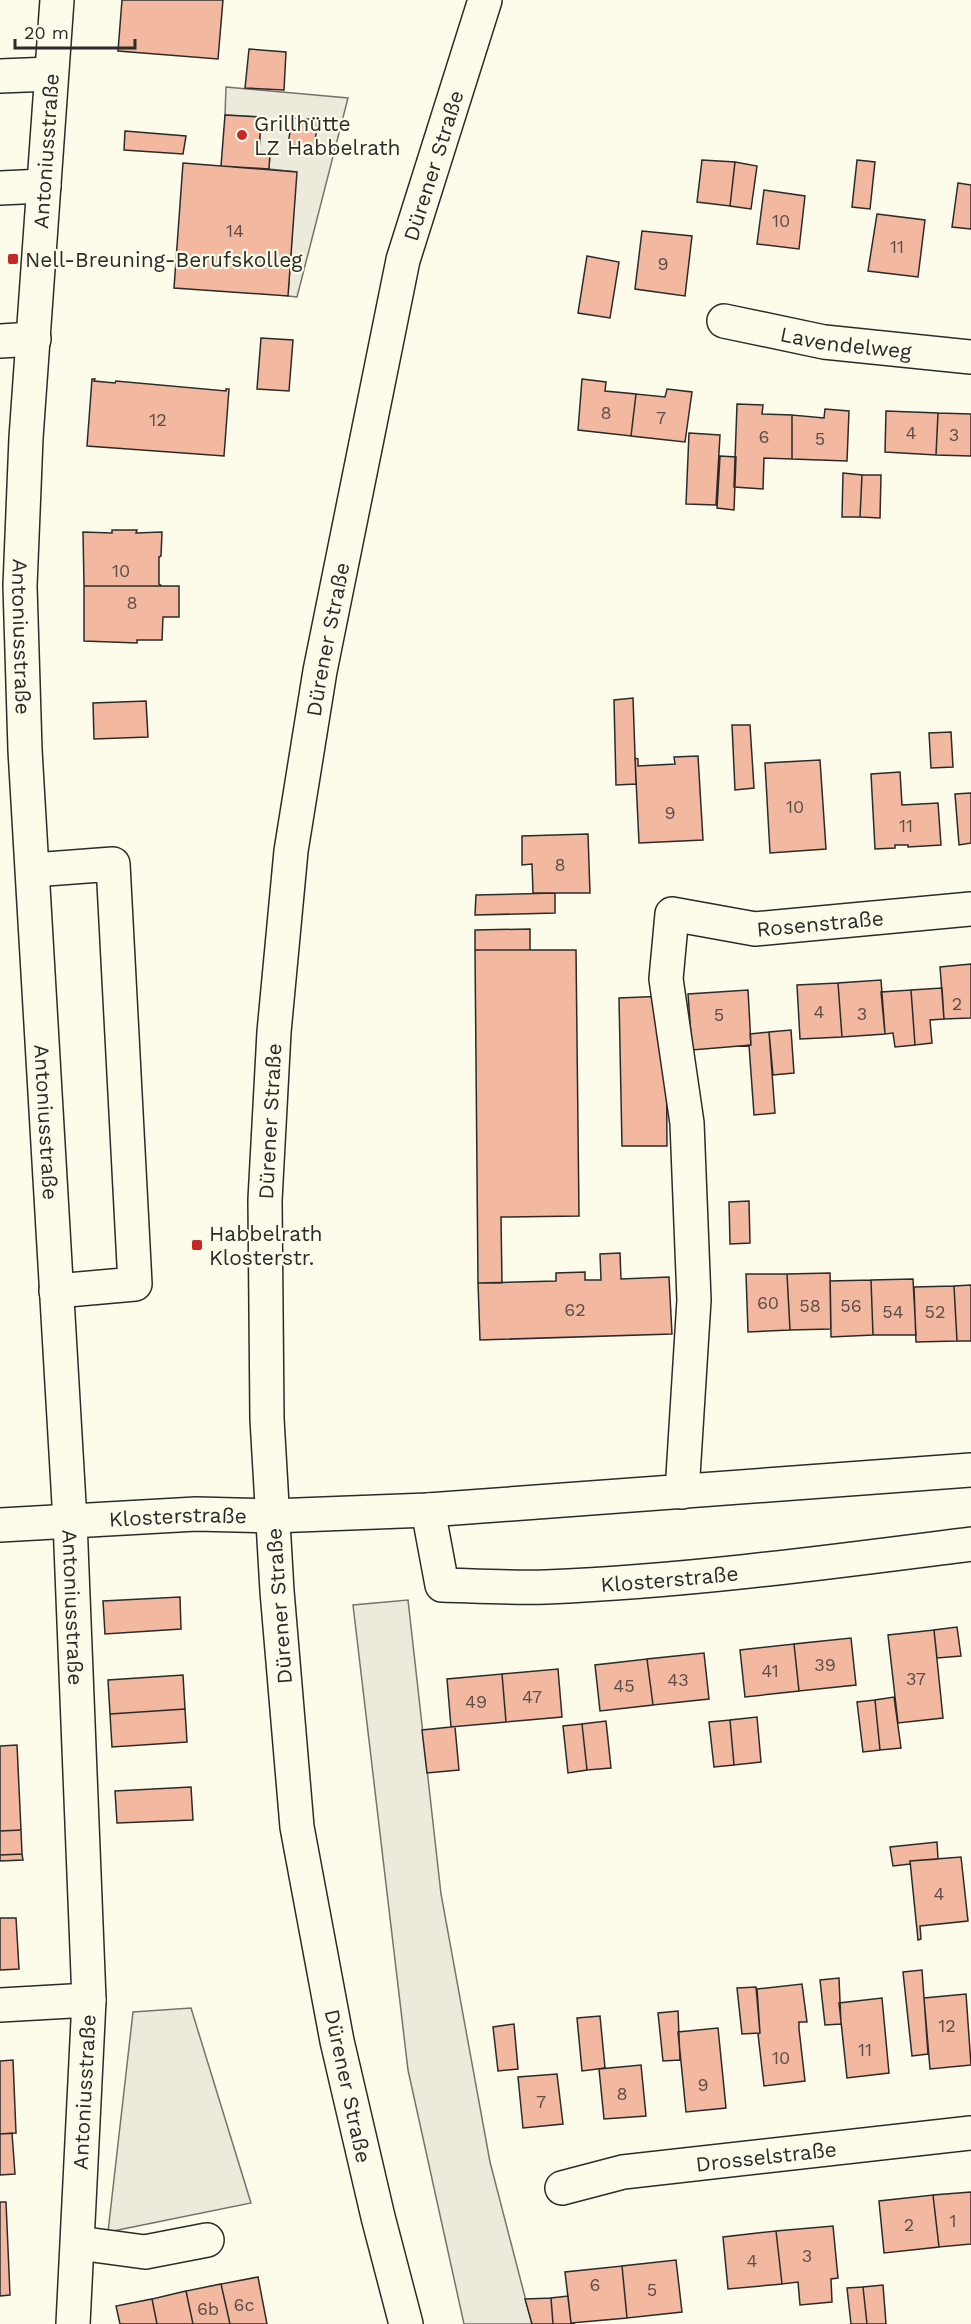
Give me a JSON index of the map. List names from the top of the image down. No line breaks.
{"streets":{"street":["Antoniusstraße","Dürener Straße","Lavendelweg","Rosenstraße","Klosterstraße","Drosselstraße"]},"crossings":[["Antoniusstraße","Klosterstraße"],["Dürener Straße","Klosterstraße"],["Rosenstraße","Klosterstraße"]],"places":{"other":["Grillhütte LZ Habbelrath"],"transit":["Nell-Breuning-Berufskolleg","Habbelrath Klosterstr."]},"house_numbers":["10","14","11","9","8","7","12","4","3","6","5","10","8","10","9","11","8","2","4","3","5","60","58","56","62","54","52","39","41","37","43","45","47","49","4","12","11","10","9","8","7","1","2","3","4","6","5","6c","6b"],"scale_bar":"20 m"}
